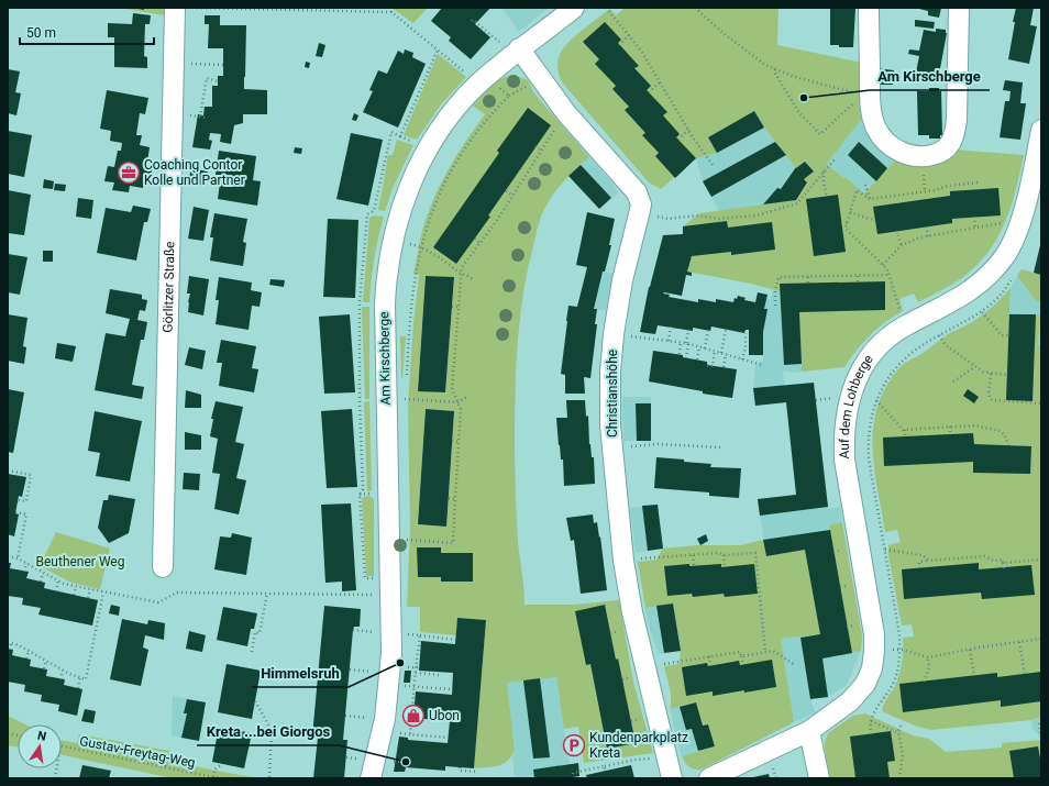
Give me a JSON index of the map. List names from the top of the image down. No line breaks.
{"streets":{"street":["Görlitzer Straße","Am Kirschberge","Christianshöhe","Auf dem Lohberge"],"path":["Gustav-Freytag-Weg"]},"crossings":[["Am Kirschberge","Christianshöhe"]],"parks":["Beuthener Weg"],"places":{"other":["Am Kirschberge","Himmelsruh","Kreta ...bei Giorgos"],"office":["Coaching Contor Kolle und Partner"],"shop":["Ubon"],"parking":["Kundenparkplatz Kreta"]},"scale_bar":"50 m","north":"top"}
